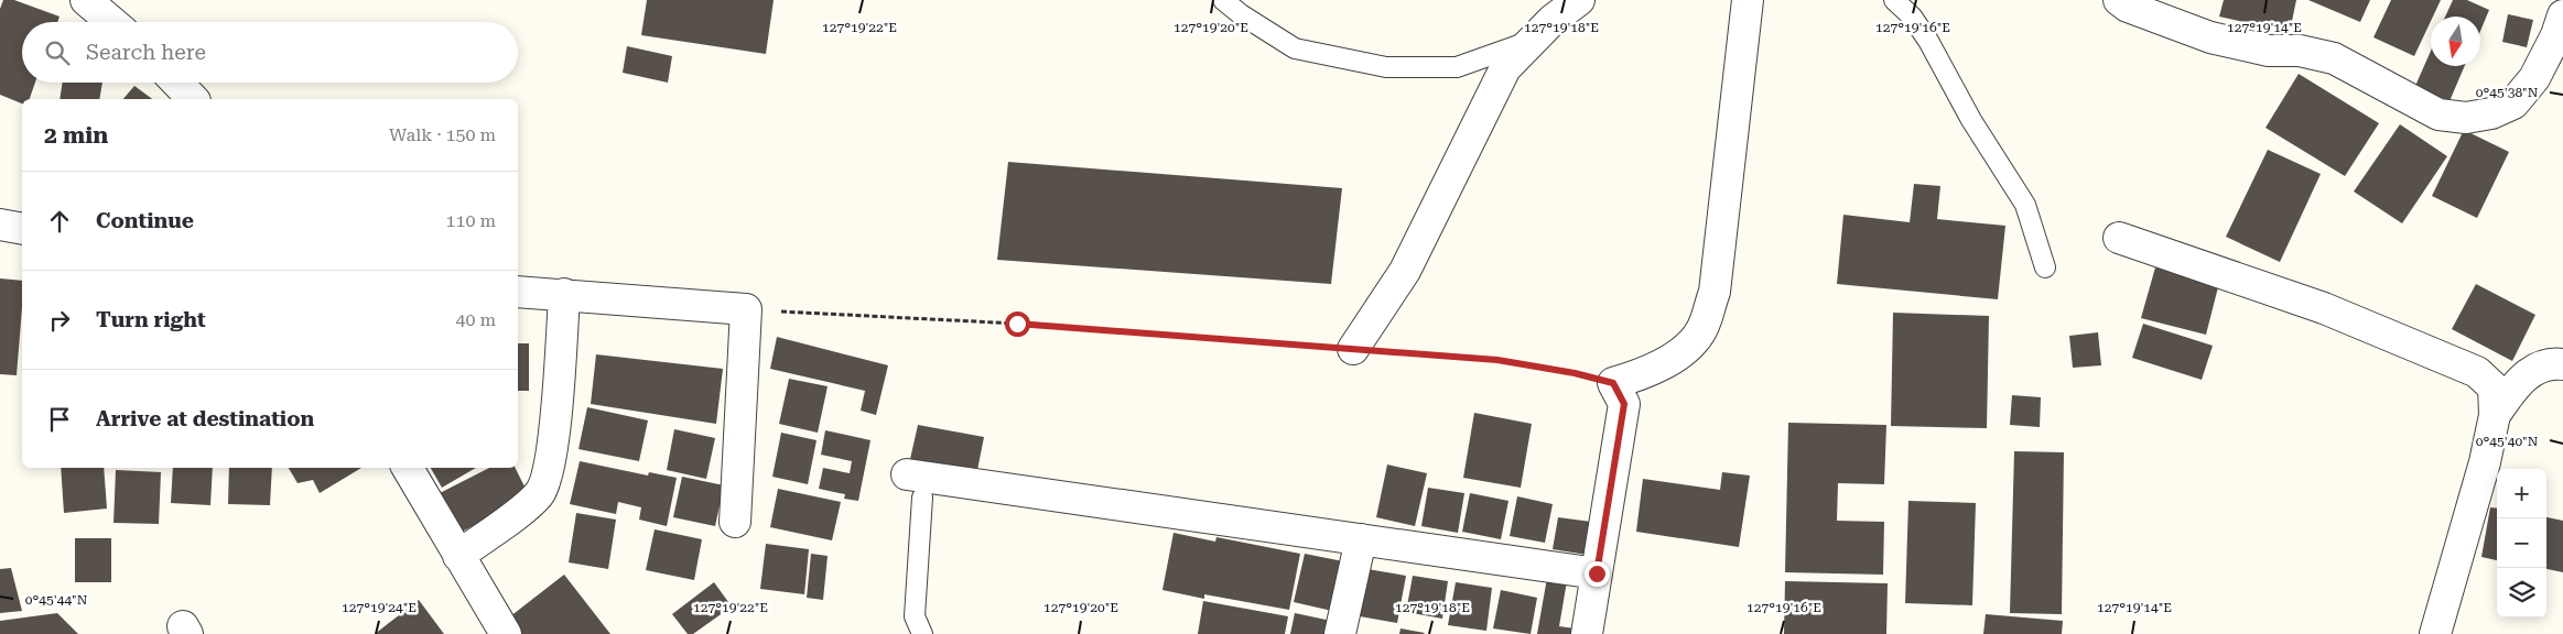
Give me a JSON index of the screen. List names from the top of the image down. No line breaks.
{"north":"bottom","page":{"search":"Search here","heading":["2 min","Walk · 150 m"],"list":[["Continue","110 m"],["Turn right","40 m"],"Arrive at destination"],"map_buttons":["+","−"]},"coordinates":["127°19'22\"E","127°19'20\"E","127°19'18\"E","127°19'16\"E","127°19'14\"E","0°45'38\"N","0°45'40\"N","0°45'44\"N","127°19'24\"E"]}
